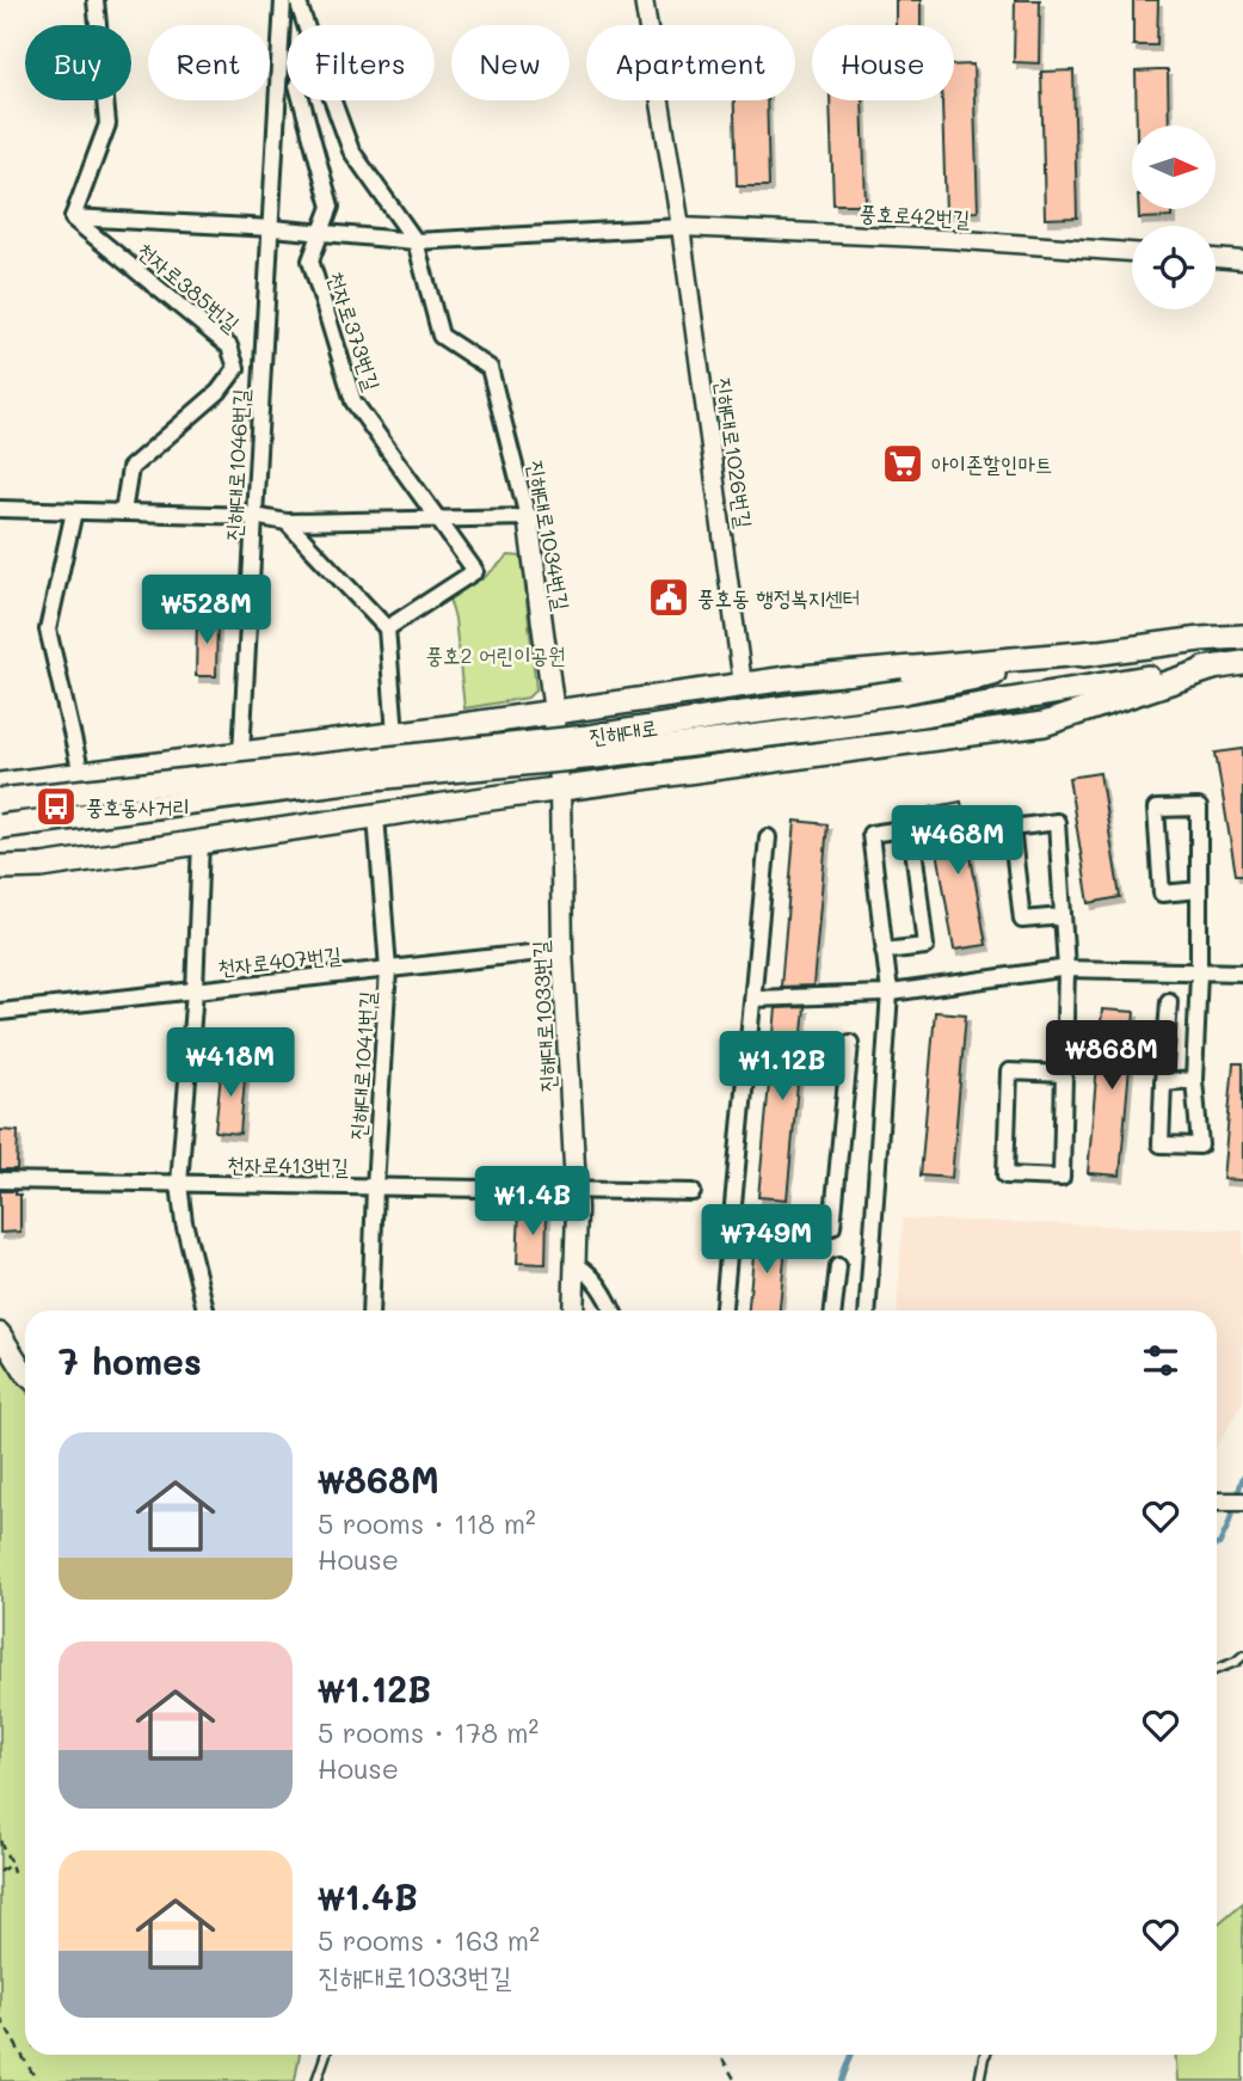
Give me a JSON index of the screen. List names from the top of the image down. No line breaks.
{"streets":{"highway":["진해대로"],"main road":["진해대로1034번길","진해대로1033번길"],"street":["풍호로42번길","천자로385번길","천자로373번길","진해대로1026번길","진해대로1046번길","천자로407번길","진해대로1041번길","천자로413번길"]},"crossings":[["풍호로42번길","진해대로1026번길"],["진해대로1034번길","진해대로1033번길"],["천자로407번길","진해대로1033번길"],["천자로407번길","진해대로1041번길"],["진해대로1033번길","천자로413번길"],["진해대로1041번길","천자로413번길"]],"parks":["풍호2 어린이공원"],"places":{"supermarket":["아이존할인마트"],"public building":["풍호동 행정복지센터"],"bus stop":["풍호동사거리"]},"north":"right","page":{"chip":["Buy","Rent","Filters","New","Apartment","House"],"price":["₩528M","₩468M","₩868M","₩418M","₩1.12B","₩1.4B","₩749M"],"heading":"7 homes","list":[{"name":"₩868M","note":"5 rooms · 118 m² · House"},{"name":"₩1.12B","note":"5 rooms · 178 m² · House"},{"name":"₩1.4B","note":"5 rooms · 163 m² · 진해대로1033번길"}]}}
